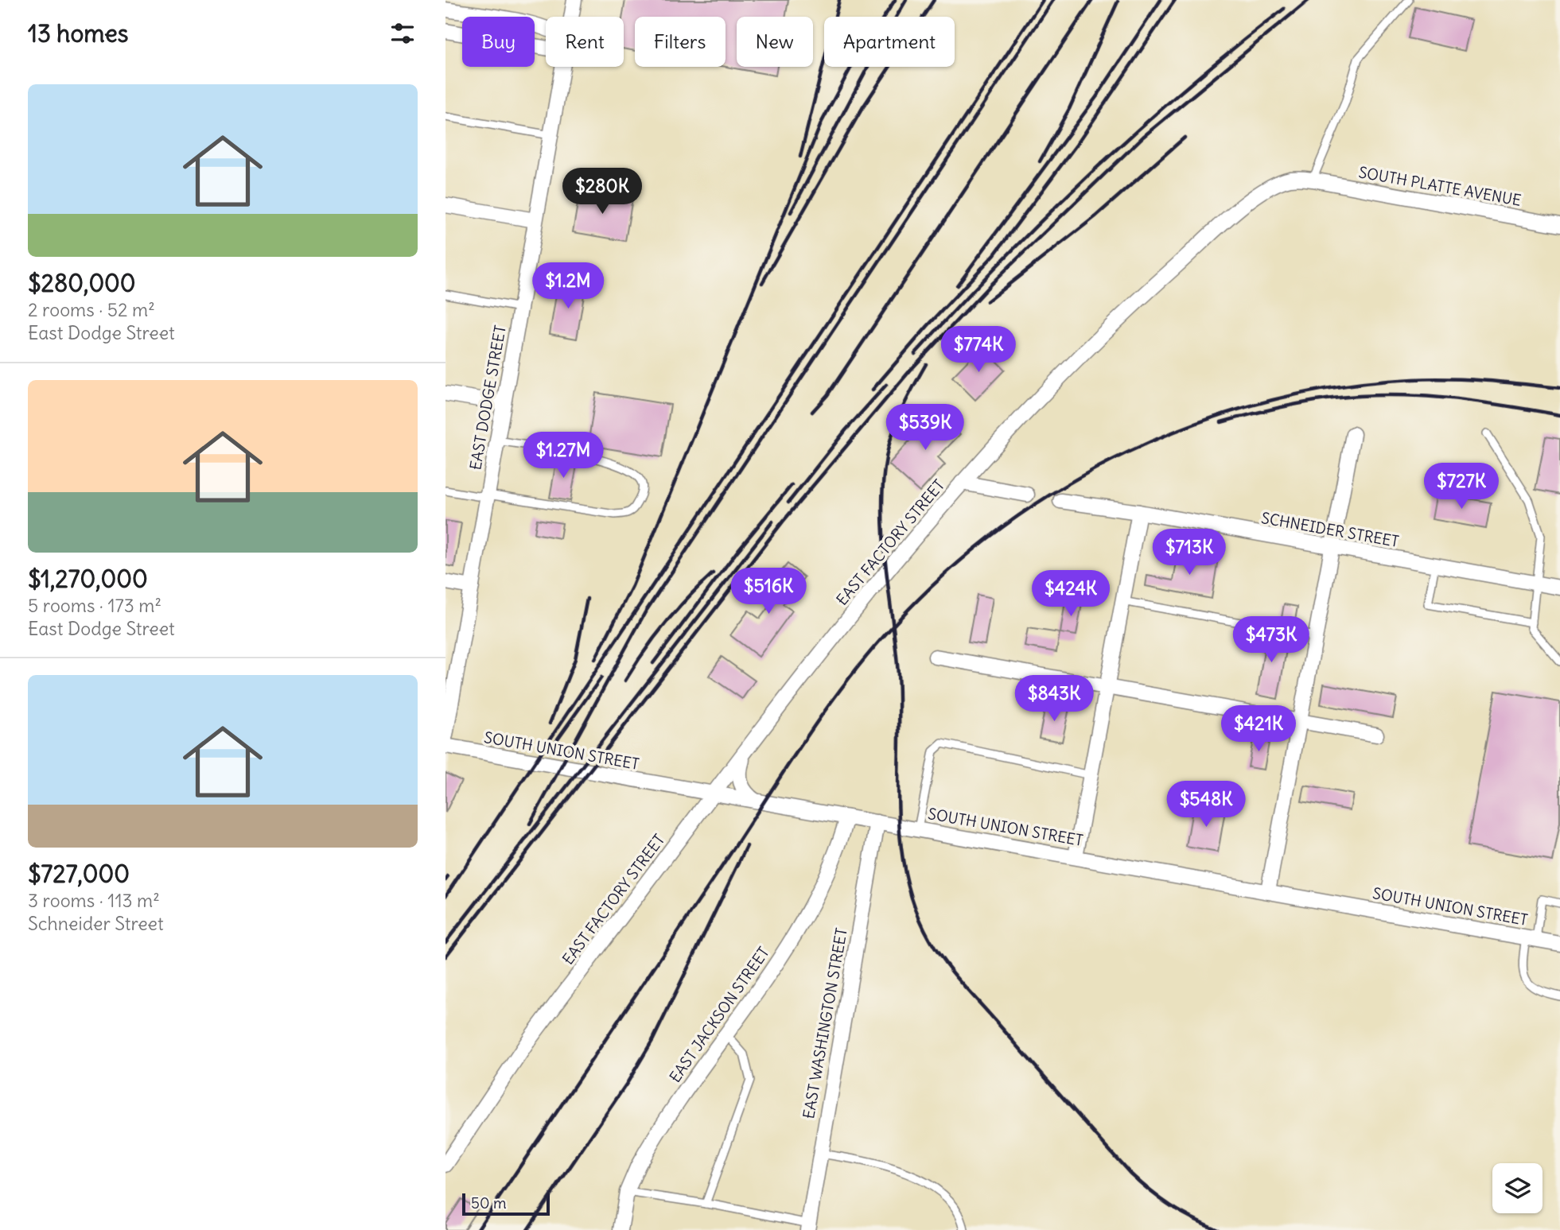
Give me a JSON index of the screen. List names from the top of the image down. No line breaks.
{"streets":{"street":["SOUTH PLATTE AVENUE","EAST DODGE STREET","SCHNEIDER STREET","EAST FACTORY STREET","SOUTH UNION STREET","EAST JACKSON STREET","EAST WASHINGTON STREET"]},"crossings":[["SOUTH PLATTE AVENUE","EAST FACTORY STREET"],["EAST FACTORY STREET","SOUTH UNION STREET"],["SOUTH UNION STREET","EAST JACKSON STREET"],["SOUTH UNION STREET","EAST WASHINGTON STREET"]],"scale_bar":"50 m","page":{"heading":"13 homes","chip":["Buy","Rent","Filters","New","Apartment"],"list":[{"name":"$280,000","note":"2 rooms · 52 m² · East Dodge Street"},{"name":"$1,270,000","note":"5 rooms · 173 m² · East Dodge Street"},{"name":"$727,000","note":"3 rooms · 113 m² · Schneider Street"}],"price":["$280K","$1.2M","$774K","$539K","$1.27M","$727K","$713K","$516K","$424K","$473K","$843K","$421K","$548K"],"scale":"50 m"}}
